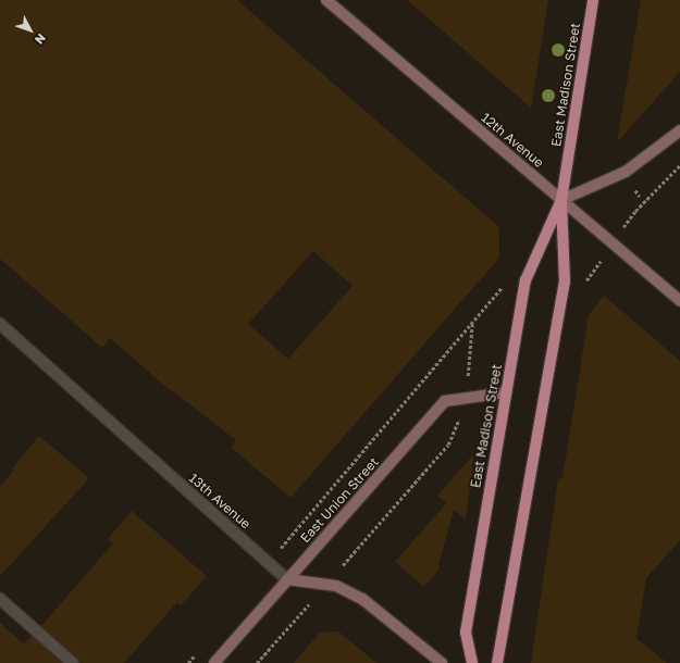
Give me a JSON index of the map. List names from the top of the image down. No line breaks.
{"streets":{"main road":["East Madison Street","12th Avenue","East Union Street"],"street":["13th Avenue"]},"crossings":[["East Madison Street","12th Avenue"],["East Madison Street","East Union Street"],["East Union Street","13th Avenue"]],"north":"bottom right"}
